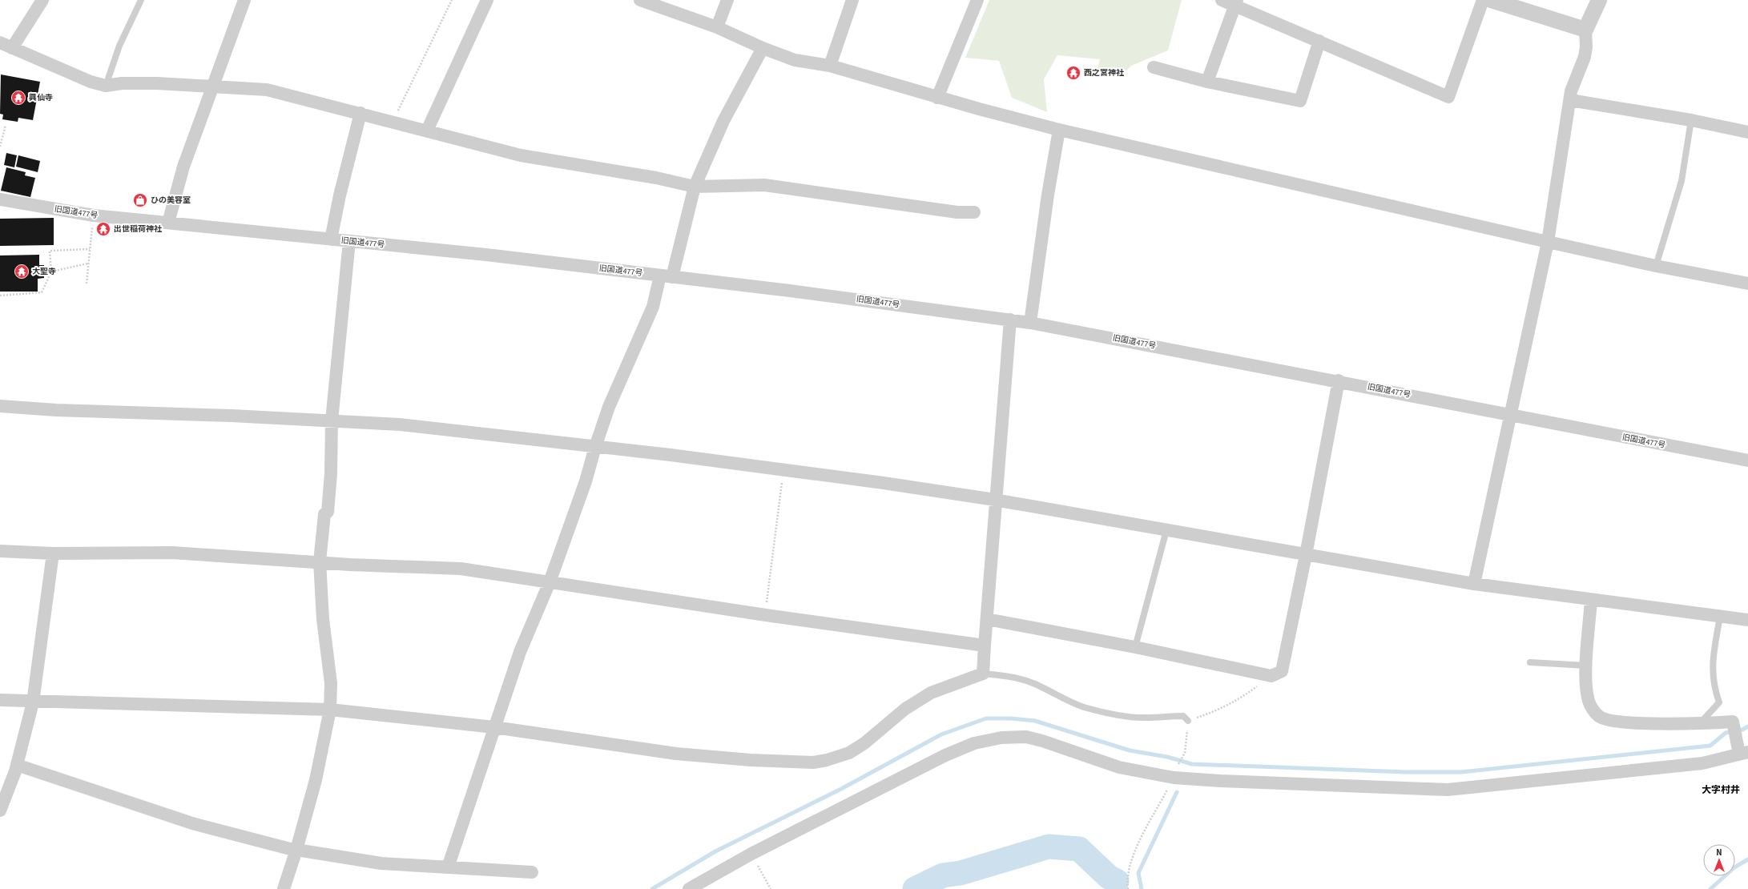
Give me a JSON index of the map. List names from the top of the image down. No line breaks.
{"streets":{"street":["旧国道477号"]},"districts":["大字村井"],"places":{"temple":["西之宮神社","興仙寺","出世稲荷神社","大聖寺"],"shop":["ひの美容室"]},"north":"top"}
